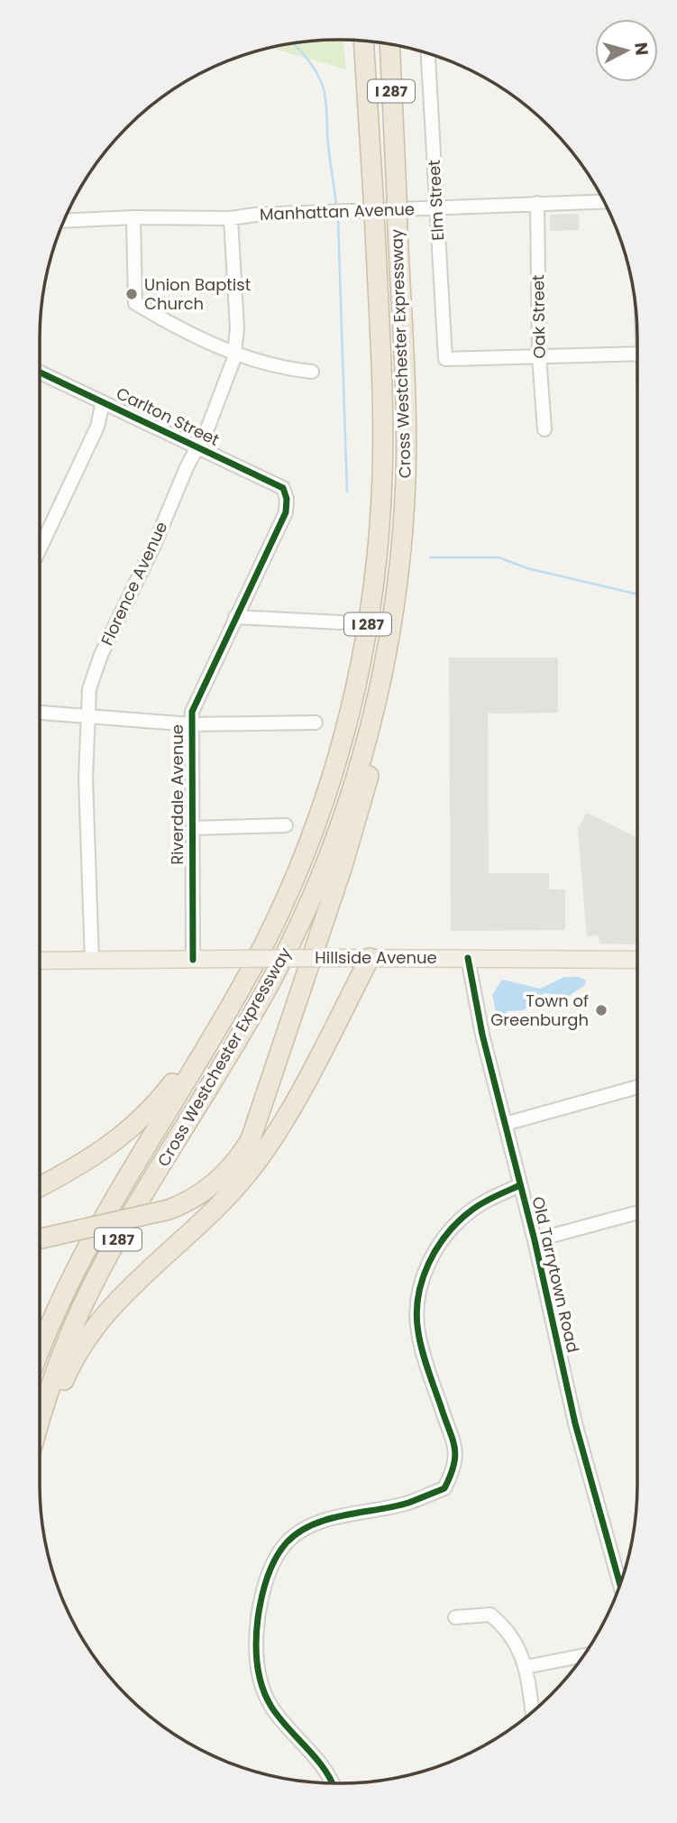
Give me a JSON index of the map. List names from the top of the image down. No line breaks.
{"streets":{"highway":["I 287","Cross Westchester Expressway"],"main road":["Hillside Avenue"],"street":["Elm Street","Manhattan Avenue","Oak Street","Carlton Street","Florence Avenue","Riverdale Avenue","Old Tarrytown Road"]},"crossings":[["Elm Street","Manhattan Avenue"],["Elm Street","Oak Street"],["Manhattan Avenue","Oak Street"],["Manhattan Avenue","Florence Avenue"],["Carlton Street","Florence Avenue"],["Carlton Street","Riverdale Avenue"],["Florence Avenue","Hillside Avenue"],["Riverdale Avenue","Hillside Avenue"],["Hillside Avenue","Old Tarrytown Road"]],"places":["Union Baptist Church","Town of Greenburgh"],"north":"right"}
